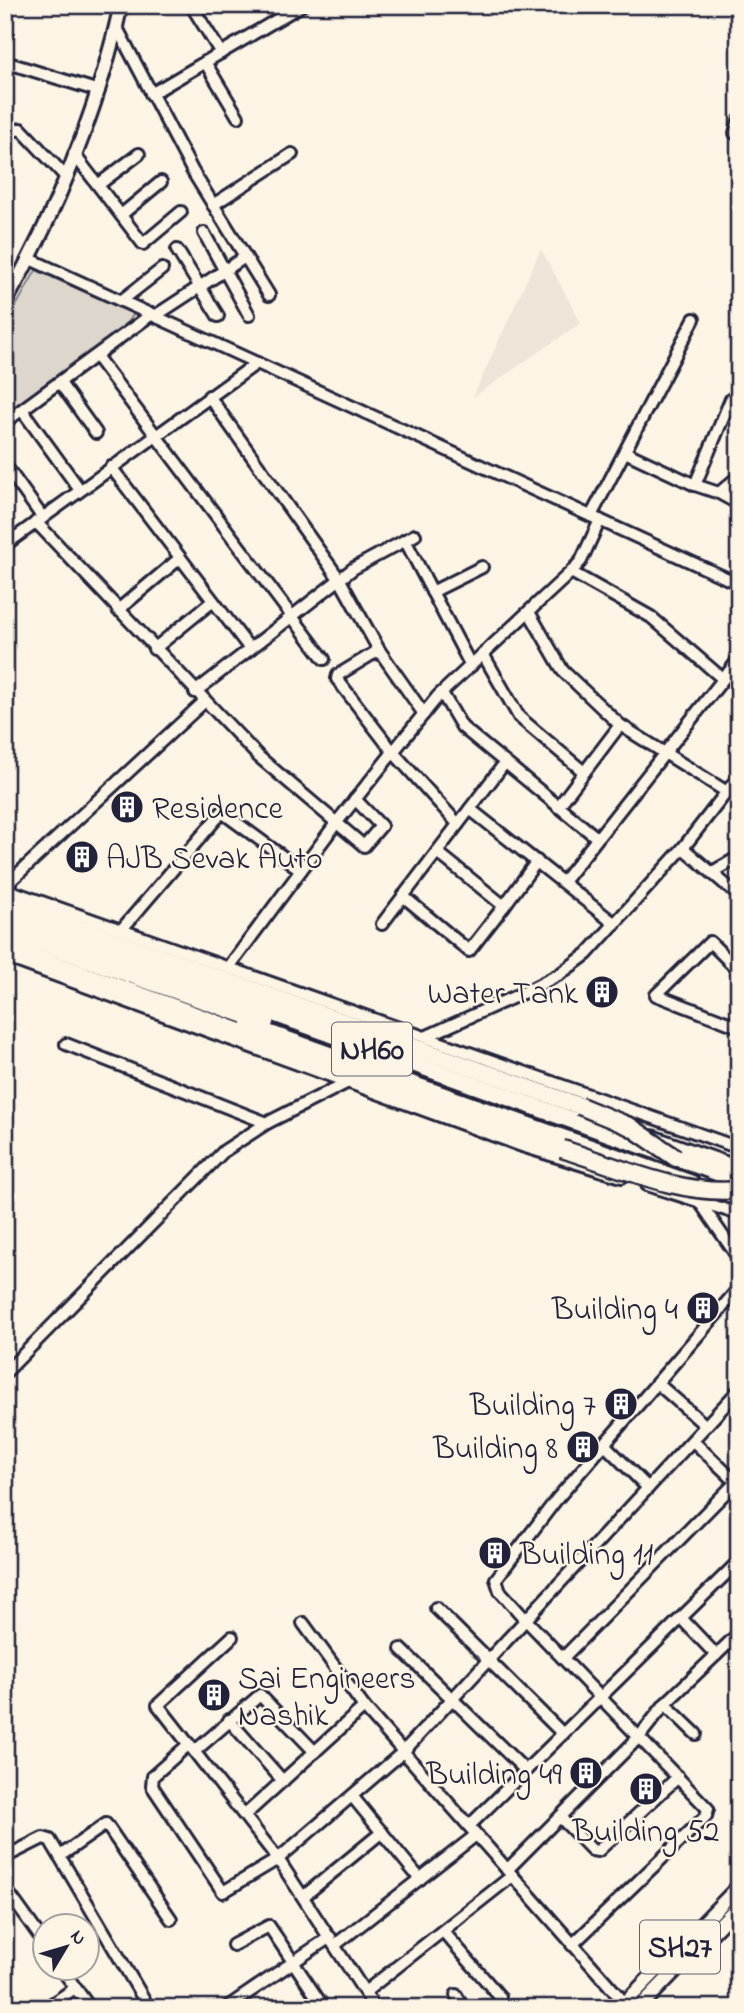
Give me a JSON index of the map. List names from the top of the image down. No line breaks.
{"streets":{"highway":["NH60"],"main road":["SH27"]},"places":{"building":["Residence","AJB Sevak Auto","Water Tank","Building 4","Building 7","Building 8","Building 11","Sai Engineers Nashik","Building 49","Building 52"]},"north":"top right"}
